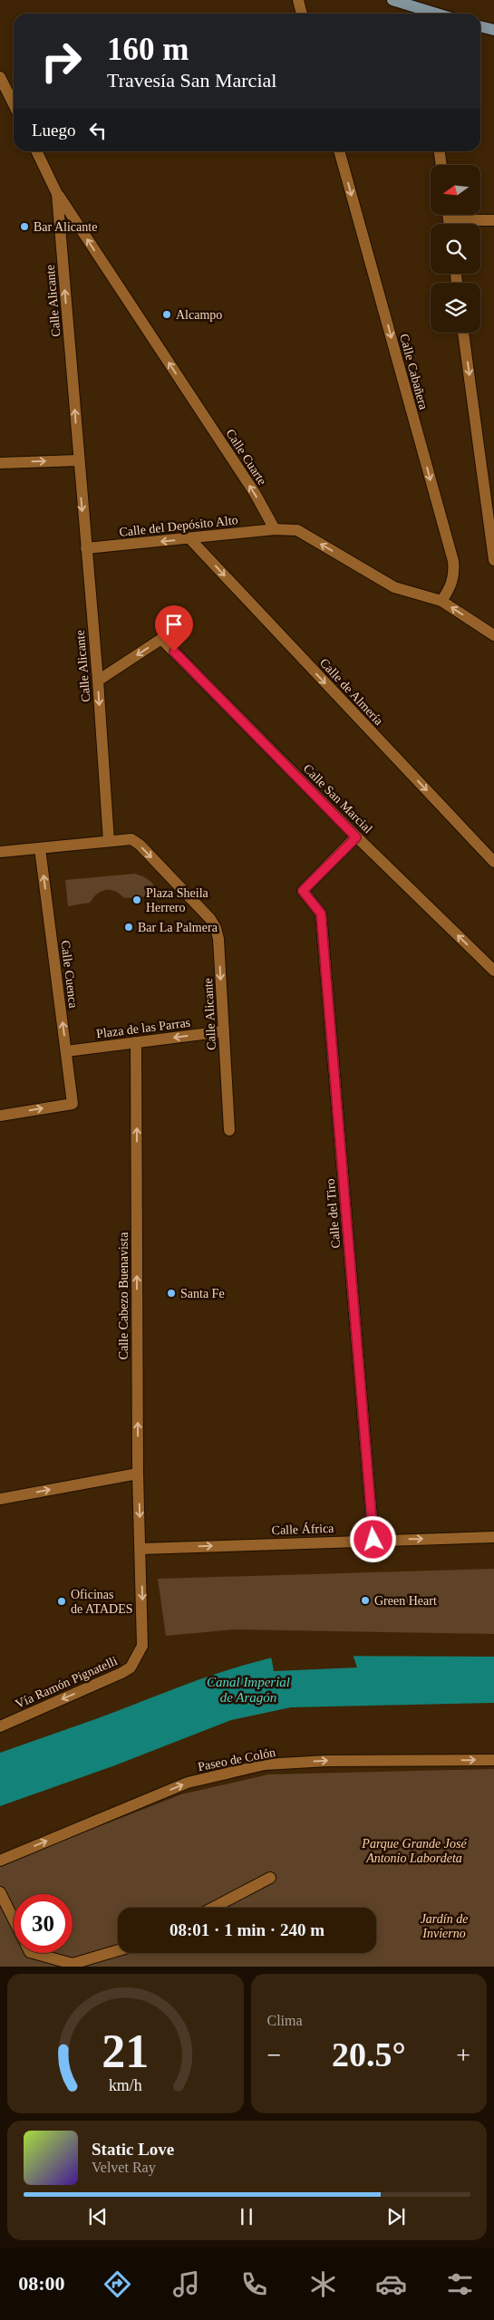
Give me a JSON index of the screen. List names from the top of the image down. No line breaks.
{"streets":{"street":["Calle Alicante","Calle Cabañera","Calle Cuarte","Calle del Depósito Alto","Calle de Almería","Calle San Marcial","Calle Cuenca","Plaza de las Parras","Calle del Tiro","Calle Cabezo Buenavista","Calle África","Vía Ramón Pignatelli","Paseo de Colón"]},"crossings":[["Calle Alicante","Calle Cuarte"],["Calle Alicante","Calle del Depósito Alto"],["Calle Alicante","Calle San Marcial"],["Calle Alicante","Plaza de las Parras"],["Calle Cuarte","Calle del Depósito Alto"],["Calle del Depósito Alto","Calle de Almería"],["Calle San Marcial","Calle del Tiro"],["Calle Cuenca","Plaza de las Parras"],["Plaza de las Parras","Calle Cabezo Buenavista"],["Calle del Tiro","Calle África"],["Calle Cabezo Buenavista","Calle África"],["Calle Cabezo Buenavista","Vía Ramón Pignatelli"],["Calle África","Vía Ramón Pignatelli"]],"one_way":["Calle Cuarte","Calle del Depósito Alto","Calle de Almería","Calle San Marcial","Calle Cuenca","Plaza de las Parras","Calle África","Vía Ramón Pignatelli","Paseo de Colón"],"water":["Canal Imperial de Aragón"],"parks":["Parque Grande José Antonio Labordeta","Jardín de Invierno"],"places":["Bar Alicante","Alcampo","Plaza Sheila Herrero","Bar La Palmera","Santa Fe","Green Heart","Oficinas de ATADES"],"north":"left","page":{"turn":["160 m","Travesía San Marcial"],"then":"Luego","limit":"30","trip":"08:01 · 1 min · 240 m","tile":"Clima","heat":["−","20.5°","+"],"song":["Static Love","Velvet Ray"],"tabs":"08:00","gauge":["21","km/h"]}}
